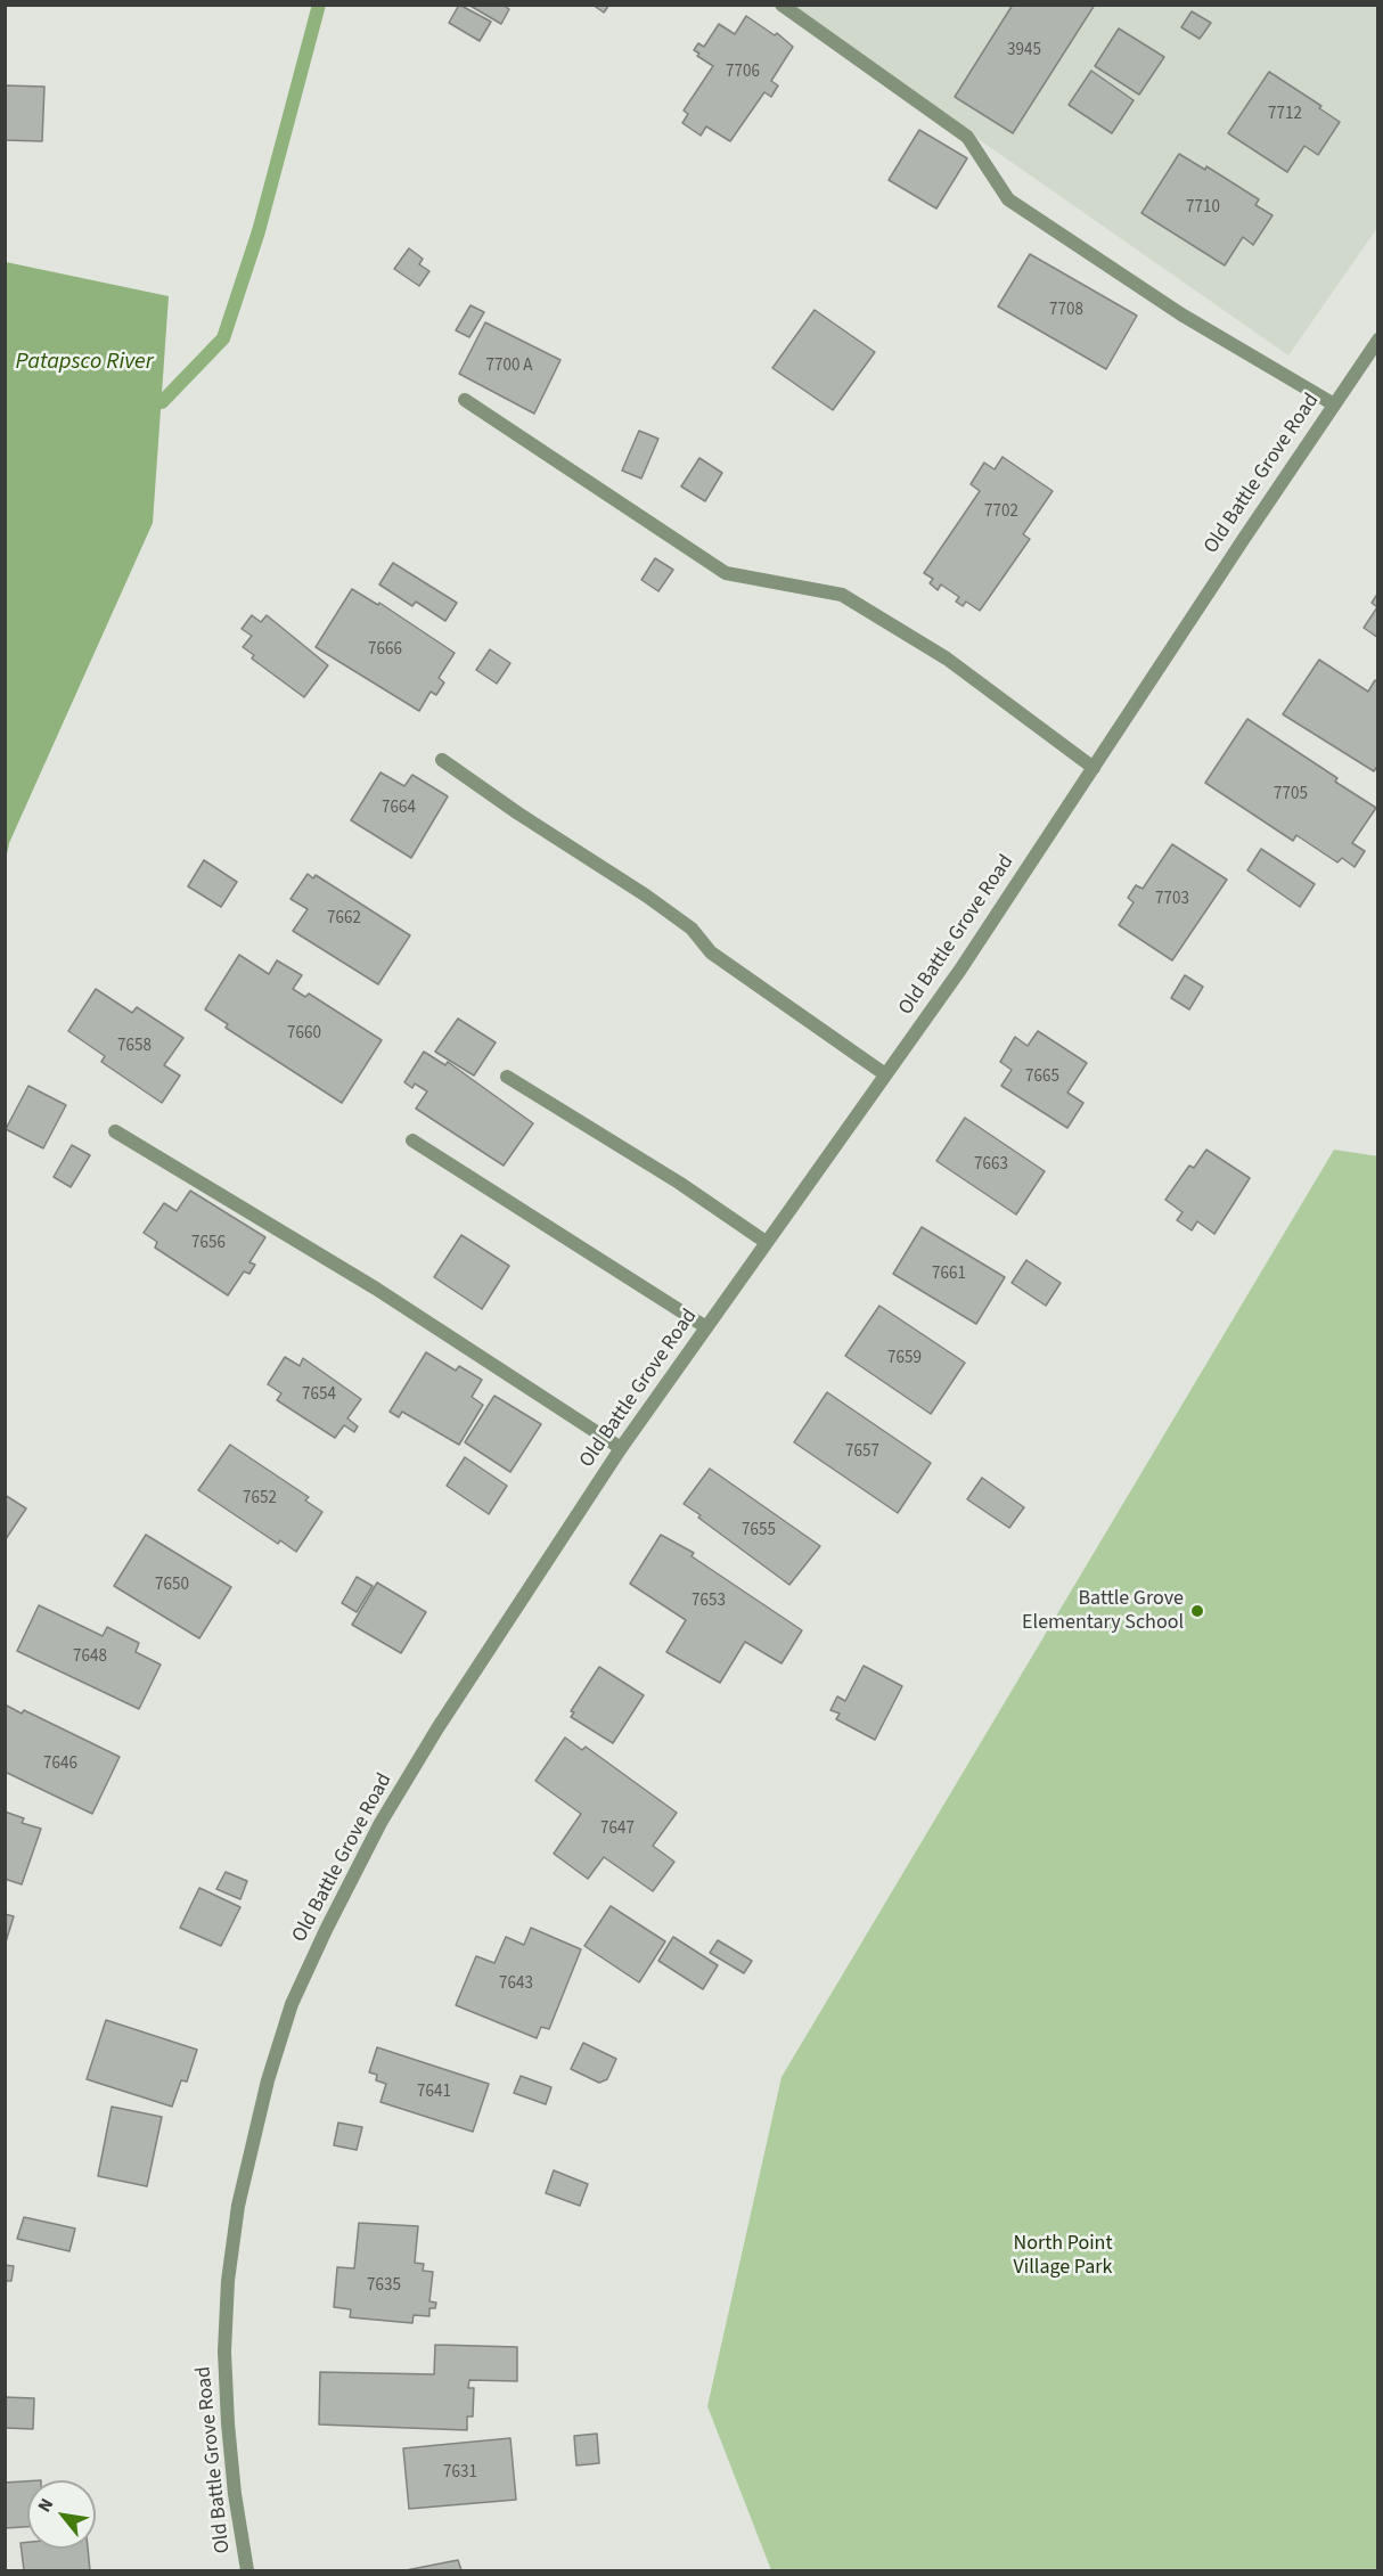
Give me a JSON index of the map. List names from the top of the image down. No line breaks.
{"streets":{"street":["Old Battle Grove Road"]},"water":["Patapsco River"],"parks":["North Point Village Park"],"places":["Battle Grove Elementary School"],"house_numbers":["3945","7706","7712","7710","7708","7700 A","7702","7666","7705","7664","7703","7662","7660","7658","7665","7663","7656","7661","7659","7654","7657","7652","7655","7650","7653","7648","7646","7647","7643","7641","7635","7631"],"north":"top left"}
